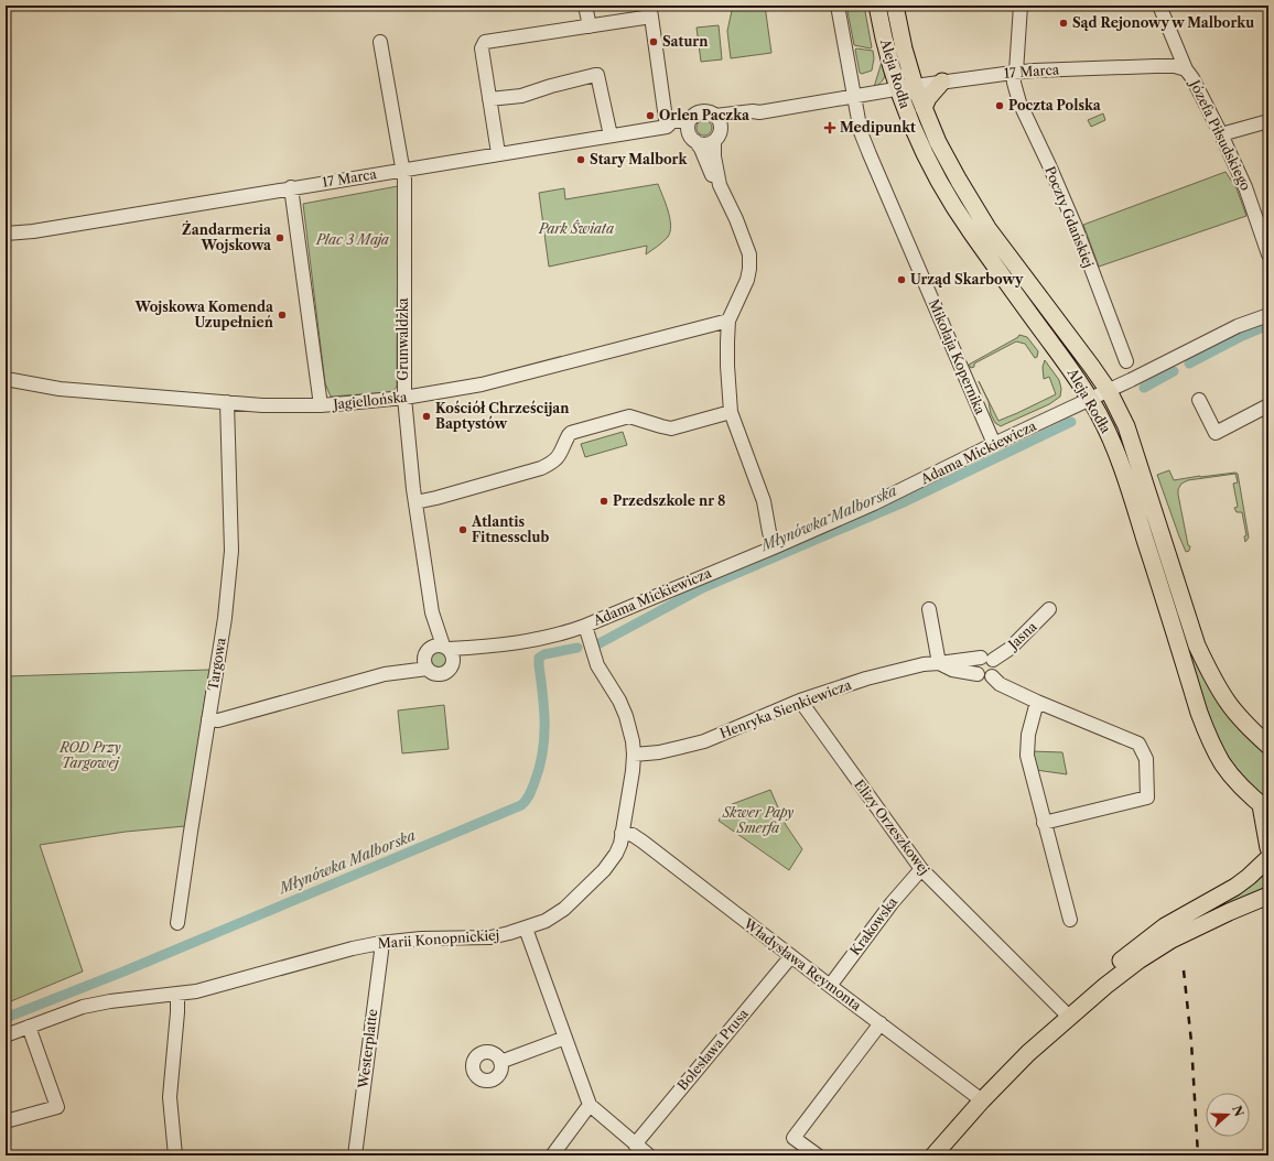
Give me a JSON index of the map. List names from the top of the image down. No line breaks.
{"streets":{"main road":["Aleja Rodła"],"street":["17 Marca","Józefa Piłsudskiego","Poczty Gdańskiej","Grunwaldzka","Mikołaja Kopernika","Jagiellońska","Adama Mickiewicza","Jasna","Targowa","Henryka Sienkiewicza","Elizy Orzeszkowej","Krakowska","Marii Konopnickiej","Władysława Reymonta","Westerplatte","Bolesława Prusa"]},"crossings":[["17 Marca","Aleja Rodła"],["17 Marca","Józefa Piłsudskiego"],["17 Marca","Poczty Gdańskiej"],["17 Marca","Grunwaldzka"],["17 Marca","Mikołaja Kopernika"],["Aleja Rodła","Adama Mickiewicza"],["Grunwaldzka","Jagiellońska"],["Grunwaldzka","Adama Mickiewicza"],["Mikołaja Kopernika","Adama Mickiewicza"],["Jagiellońska","Targowa"],["Adama Mickiewicza","Marii Konopnickiej"],["Jasna","Henryka Sienkiewicza"],["Henryka Sienkiewicza","Elizy Orzeszkowej"],["Henryka Sienkiewicza","Marii Konopnickiej"],["Elizy Orzeszkowej","Krakowska"],["Krakowska","Władysława Reymonta"],["Marii Konopnickiej","Władysława Reymonta"],["Marii Konopnickiej","Westerplatte"],["Władysława Reymonta","Bolesława Prusa"]],"water":["Młynówka Malborska"],"parks":["Park Świata","Plac 3 Maja","ROD Przy Targowej","Skwer Papy Smerfa"],"places":{"other":["Sąd Rejonowy w Malborku","Saturn","Poczta Polska","Orlen Paczka","Stary Malbork","Żandarmeria Wojskowa","Urząd Skarbowy","Wojskowa Komenda Uzupełnień","Kościół Chrześcijan Baptystów","Przedszkole nr 8","Atlantis Fitnessclub"],"health":["Medipunkt"]},"north":"right"}
